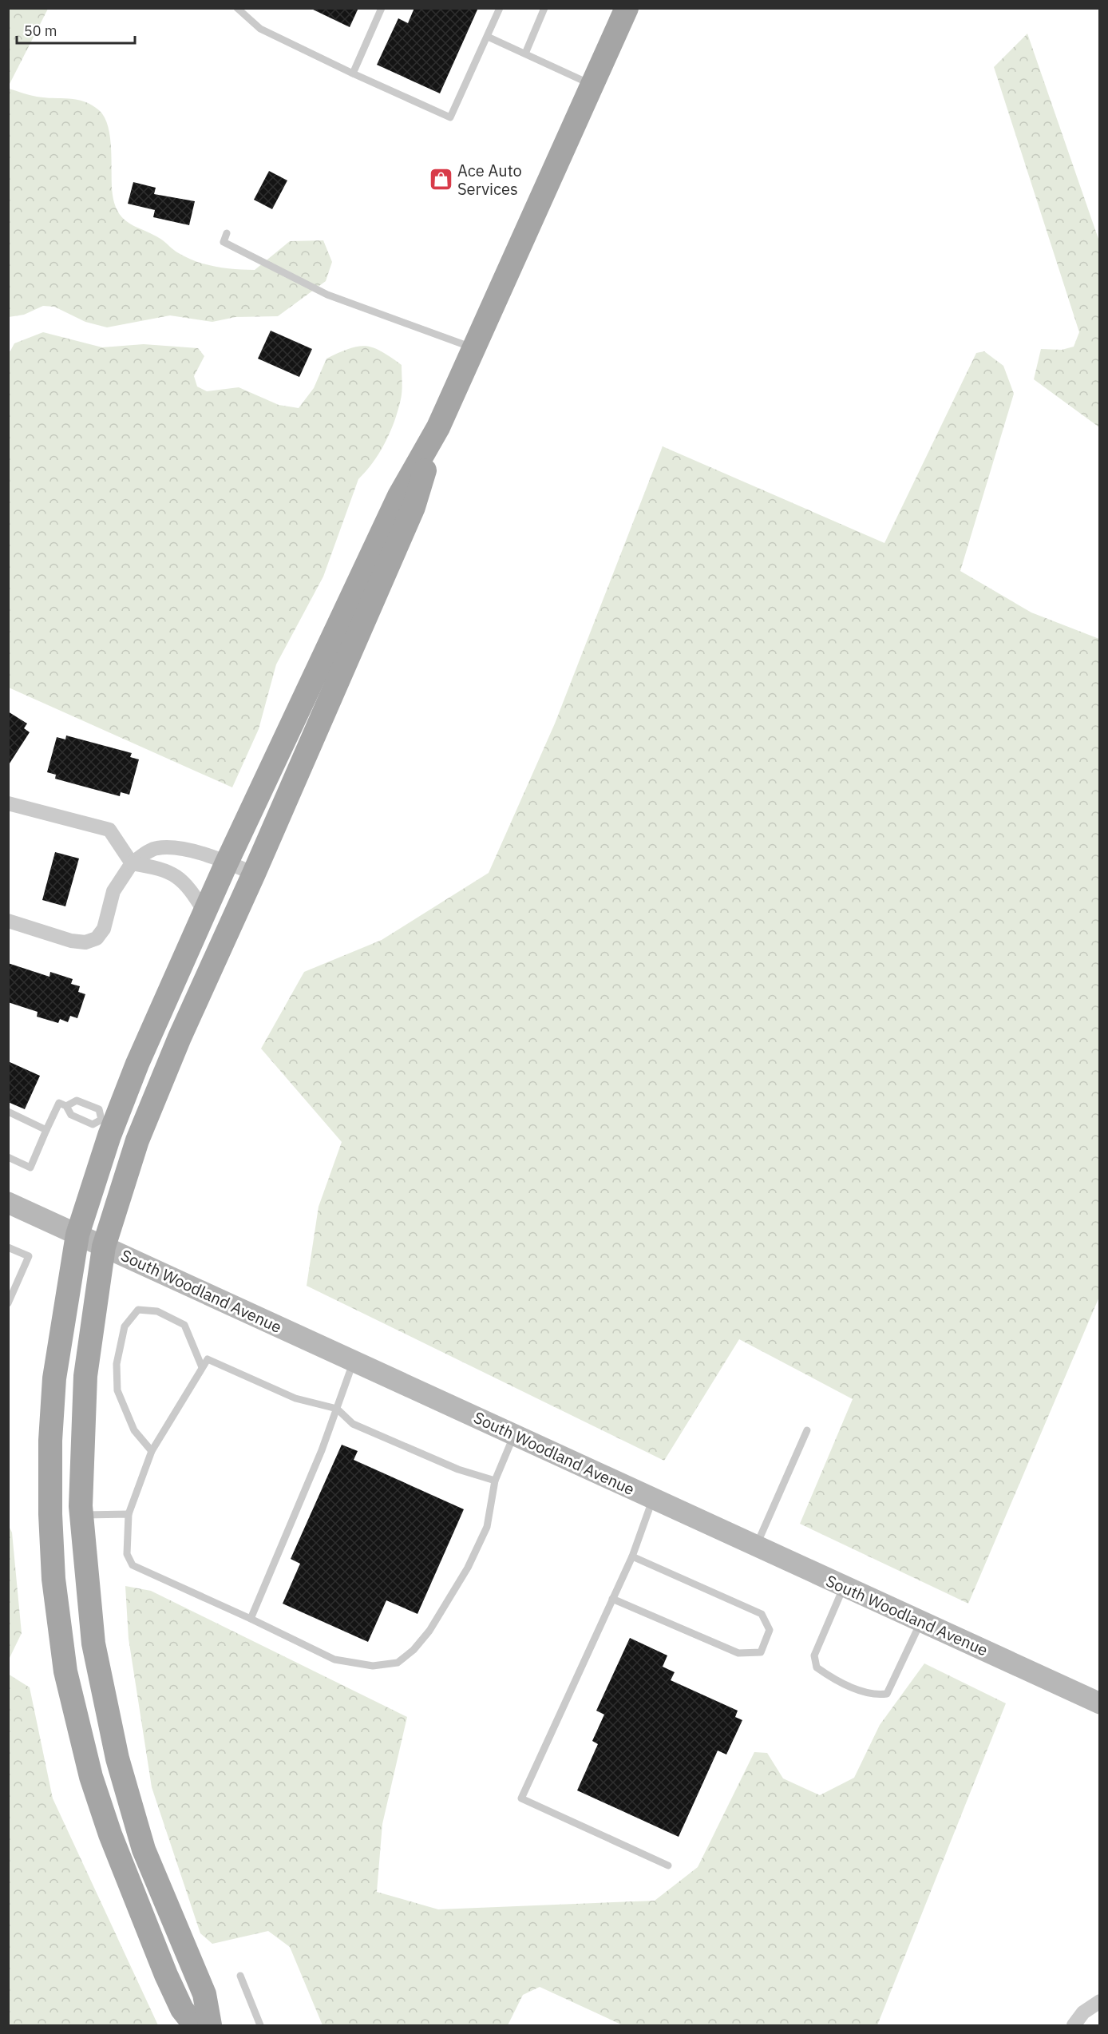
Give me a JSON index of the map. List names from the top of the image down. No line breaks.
{"streets":{"street":["South Woodland Avenue"]},"places":{"shop":["Ace Auto Services"]},"scale_bar":"50 m"}
